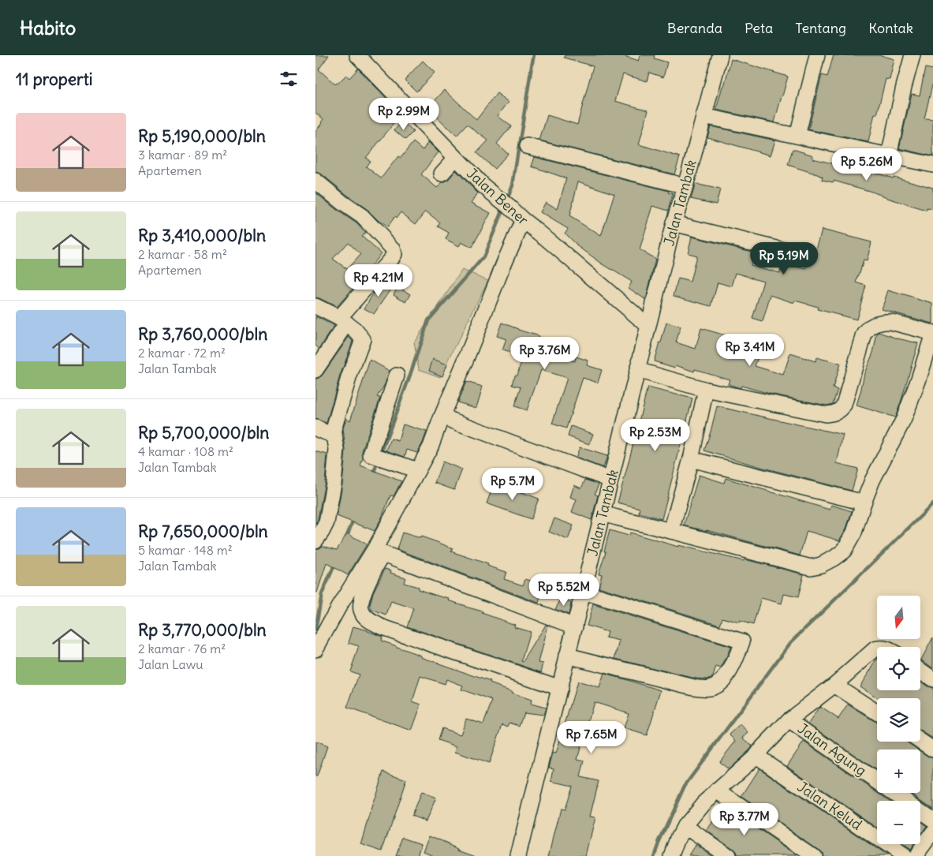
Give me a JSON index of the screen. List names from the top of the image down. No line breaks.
{"streets":{"street":["Jalan Bener","Jalan Tambak","Jalan Agung","Jalan Kelud"]},"crossings":[["Jalan Bener","Jalan Tambak"]],"north":"bottom","page":{"header":"Habito","nav":["Beranda","Peta","Tentang","Kontak"],"heading":"11 properti","price":["Rp 2.99M","Rp 5.26M","Rp 5.19M","Rp 4.21M","Rp 3.41M","Rp 3.76M","Rp 2.53M","Rp 5.7M","Rp 5.52M","Rp 7.65M","Rp 3.77M"],"list":[{"name":"Rp 5,190,000/bln","note":"3 kamar · 89 m² · Apartemen"},{"name":"Rp 3,410,000/bln","note":"2 kamar · 58 m² · Apartemen"},{"name":"Rp 3,760,000/bln","note":"2 kamar · 72 m² · Jalan Tambak"},{"name":"Rp 5,700,000/bln","note":"4 kamar · 108 m² · Jalan Tambak"},{"name":"Rp 7,650,000/bln","note":"5 kamar · 148 m² · Jalan Tambak"},{"name":"Rp 3,770,000/bln","note":"2 kamar · 76 m² · Jalan Lawu"}],"map_buttons":["+","−"]}}
